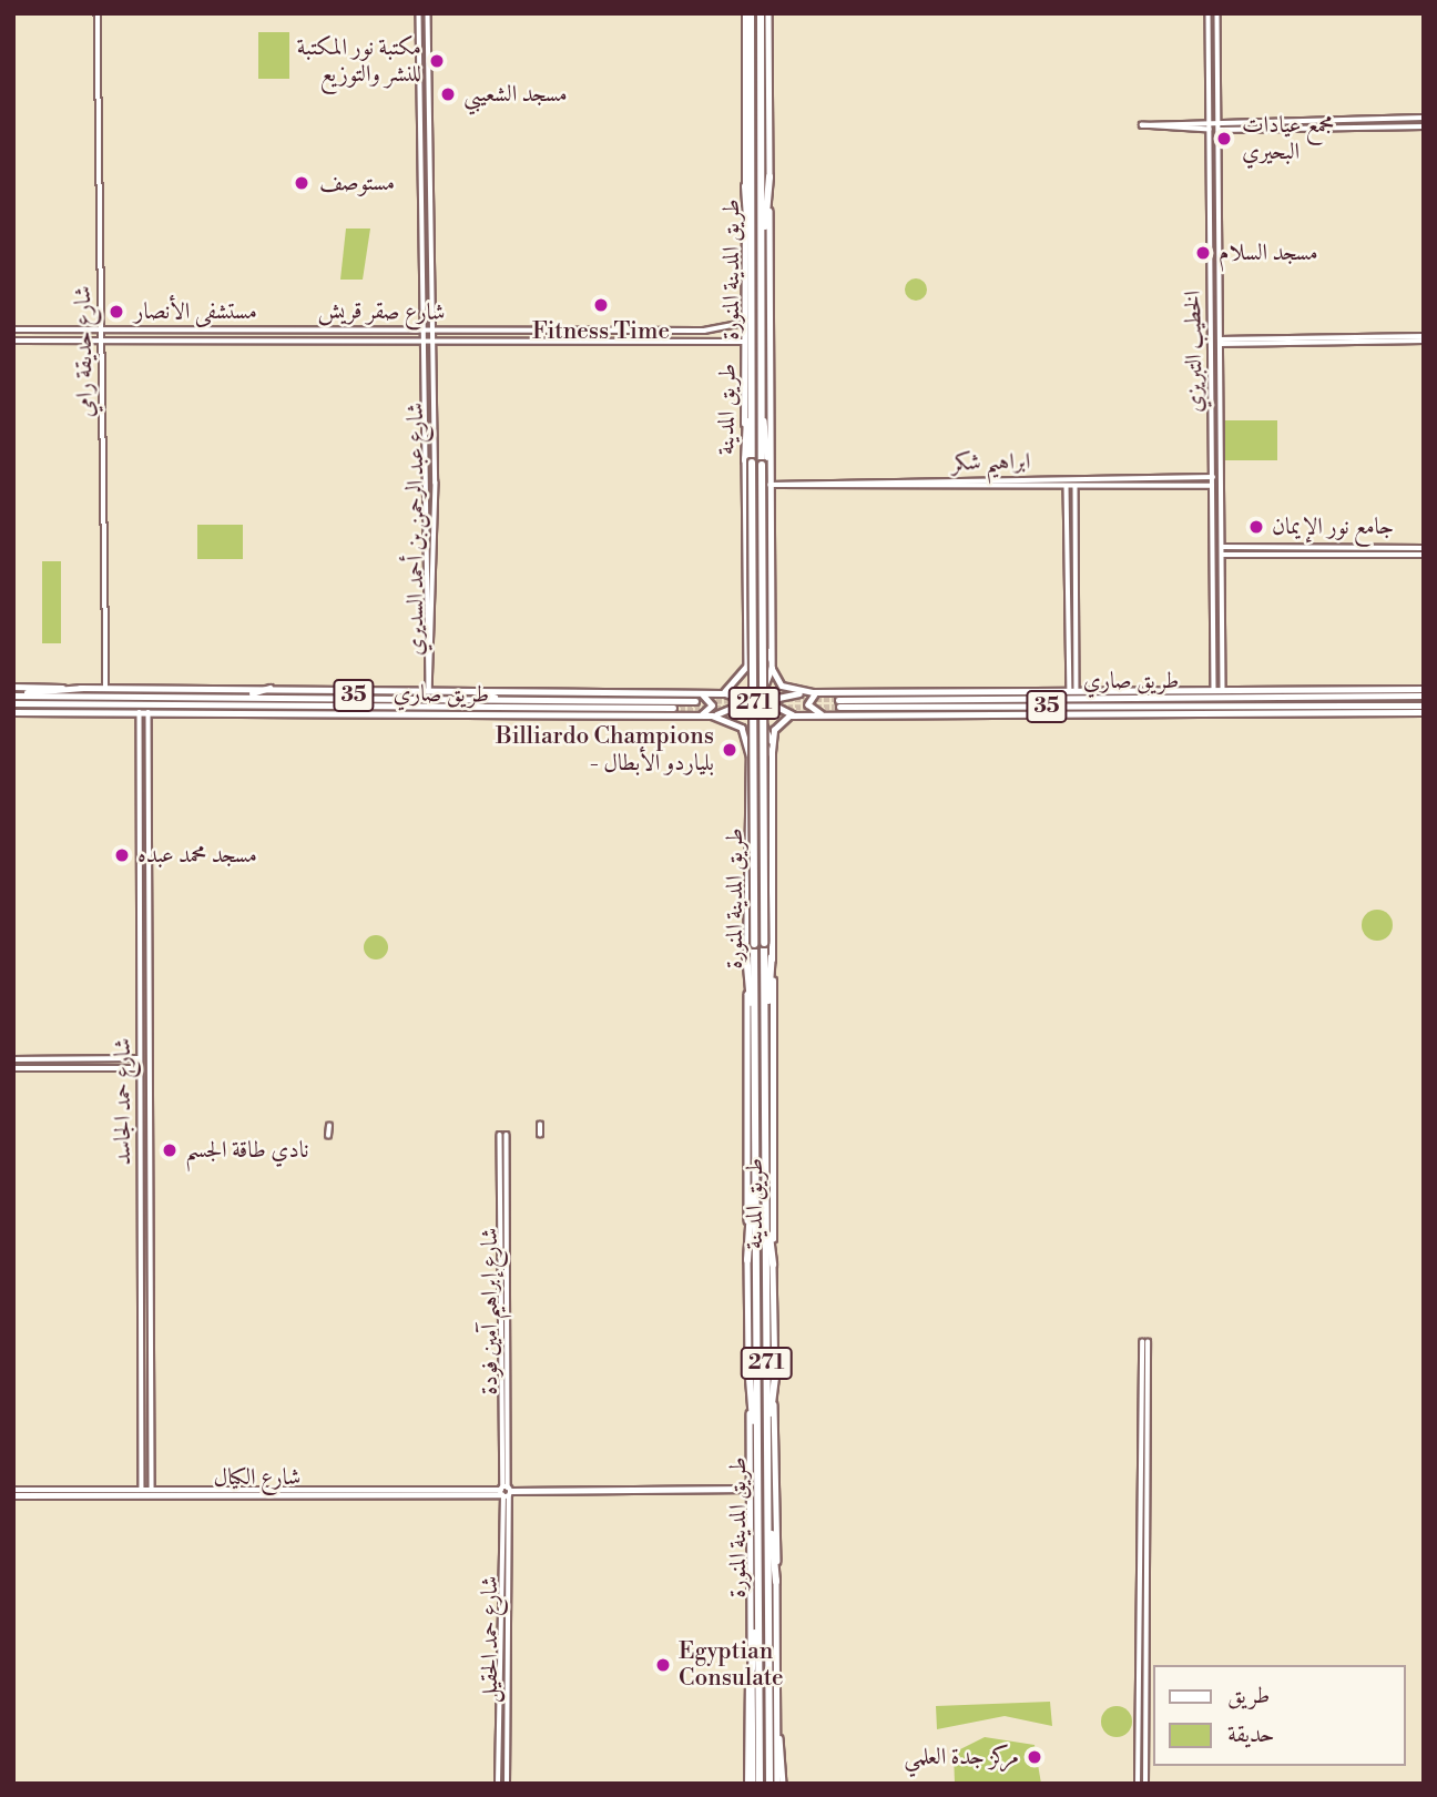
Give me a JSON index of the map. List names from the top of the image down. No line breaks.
{"streets":{"highway":["طريق المدينة المنورة","271"],"main road":["طريق المدينة","طريق صاري","35","شارع الكيال"],"street":["شارع صقر قريش","شارع حديقة رامي","الخطيب التبريزي","ابراهيم شكر","شارع عبد الرحمن بن أحمد السديري","شارع حمد الجاسد","شارع إبراهيم آمين فودة","شارع حمد الحقيل"]},"crossings":[["طريق المدينة المنورة","طريق المدينة"],["شارع صقر قريش","شارع حديقة رامي"],["شارع صقر قريش","طريق المدينة"],["شارع صقر قريش","شارع عبد الرحمن بن أحمد السديري"],["الخطيب التبريزي","ابراهيم شكر"],["طريق المدينة","ابراهيم شكر"],["طريق المدينة","طريق صاري"],["طريق المدينة","شارع الكيال"],["طريق صاري","شارع حمد الجاسد"],["شارع حمد الجاسد","شارع الكيال"],["شارع إبراهيم آمين فودة","شارع الكيال"],["شارع إبراهيم آمين فودة","شارع حمد الحقيل"],["شارع الكيال","شارع حمد الحقيل"]],"places":["مكتبة نور المكتبة للنشر والتوزيع","مسجد الشعيبي","مجمع عيادات البحيري","مستوصف","مسجد السلام","Fitness Time","مستشفى الأنصار","جامع نور الإيمان","Billiardo Champions - بلياردو الأبطال","مسجد محمد عبده","نادي طاقة الجسم","Egyptian Consulate","مركز جدة العلمي"],"legend":["طريق","حديقة"]}
